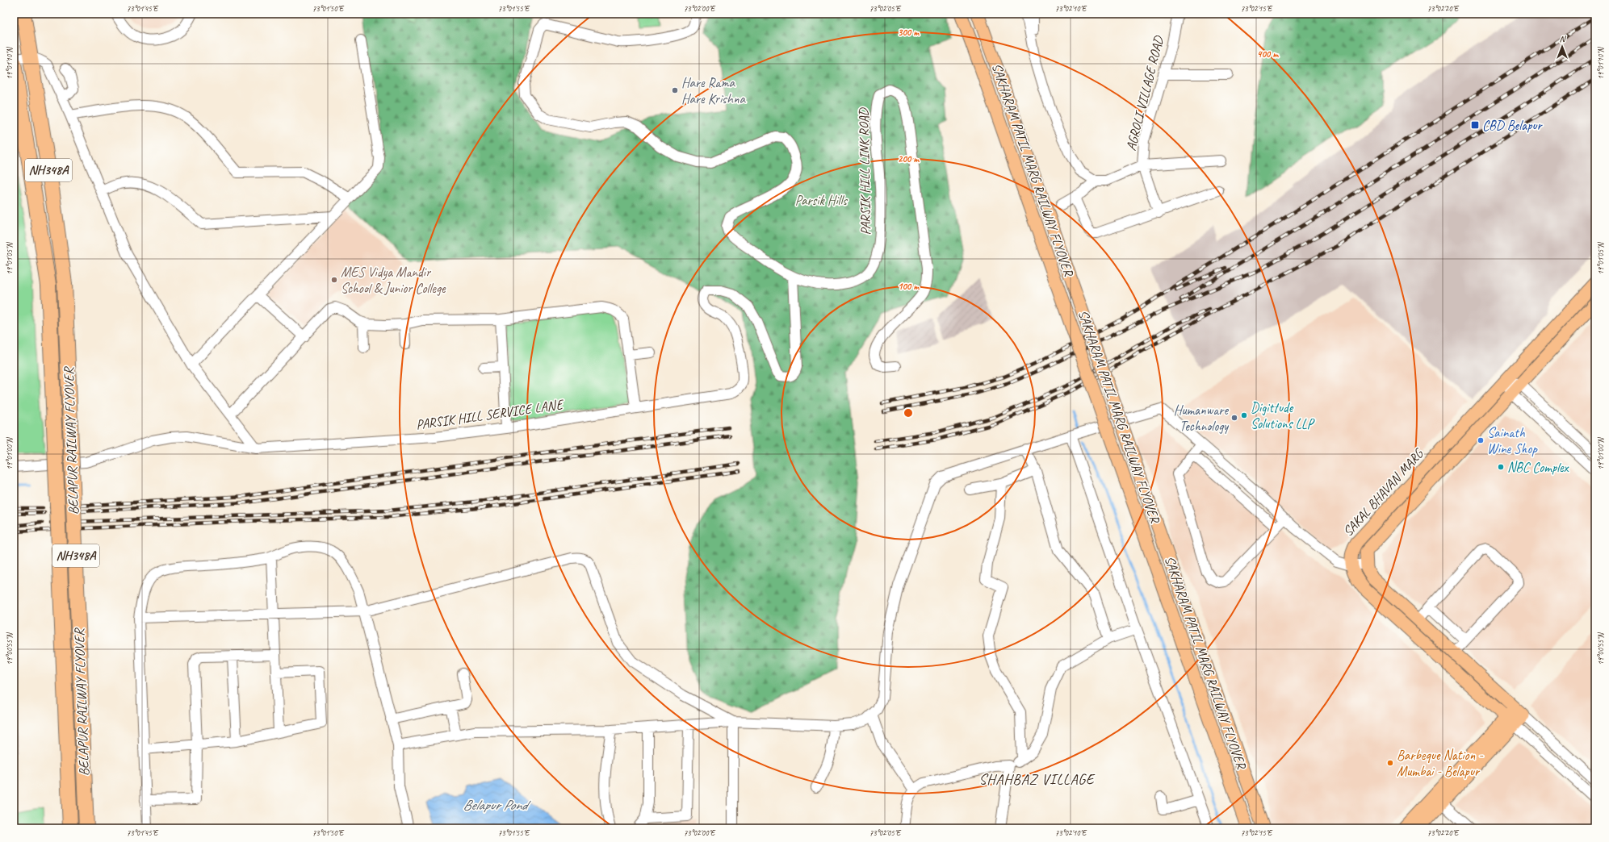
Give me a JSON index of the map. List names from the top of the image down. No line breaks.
{"streets":{"highway":["NH348A","BELAPUR RAILWAY FLYOVER"],"main road":["SAKHARAM PATIL MARG RAILWAY FLYOVER","SAKAL BHAVAN MARG"],"street":["AGROLI VILLAGE ROAD","PARSIK HILL LINK ROAD","PARSIK HILL SERVICE LANE"]},"crossings":[["NH348A","BELAPUR RAILWAY FLYOVER"],["PARSIK HILL LINK ROAD","PARSIK HILL SERVICE LANE"]],"districts":["SHAHBAZ VILLAGE"],"water":["Belapur Pond"],"parks":["Parsik Hills"],"places":{"other":["Hare Rama Hare Krishna","MES Vidya Mandir School & Junior College","Digittude Solutions LLP","Humanware Technology","Sainath Wine Shop","NBC Complex","Barbeque Nation - Mumbai - Belapur"],"transit":["CBD Belapur"]},"north":"top","coordinates":["73°01'45\"E","73°01'50\"E","73°01'55\"E","73°02'00\"E","73°02'05\"E","73°02'10\"E","73°02'15\"E","73°02'20\"E","19°01'10\"N","19°01'05\"N","19°01'00\"N","19°00'55\"N"],"rings":["300 m","400 m","200 m","100 m"]}
